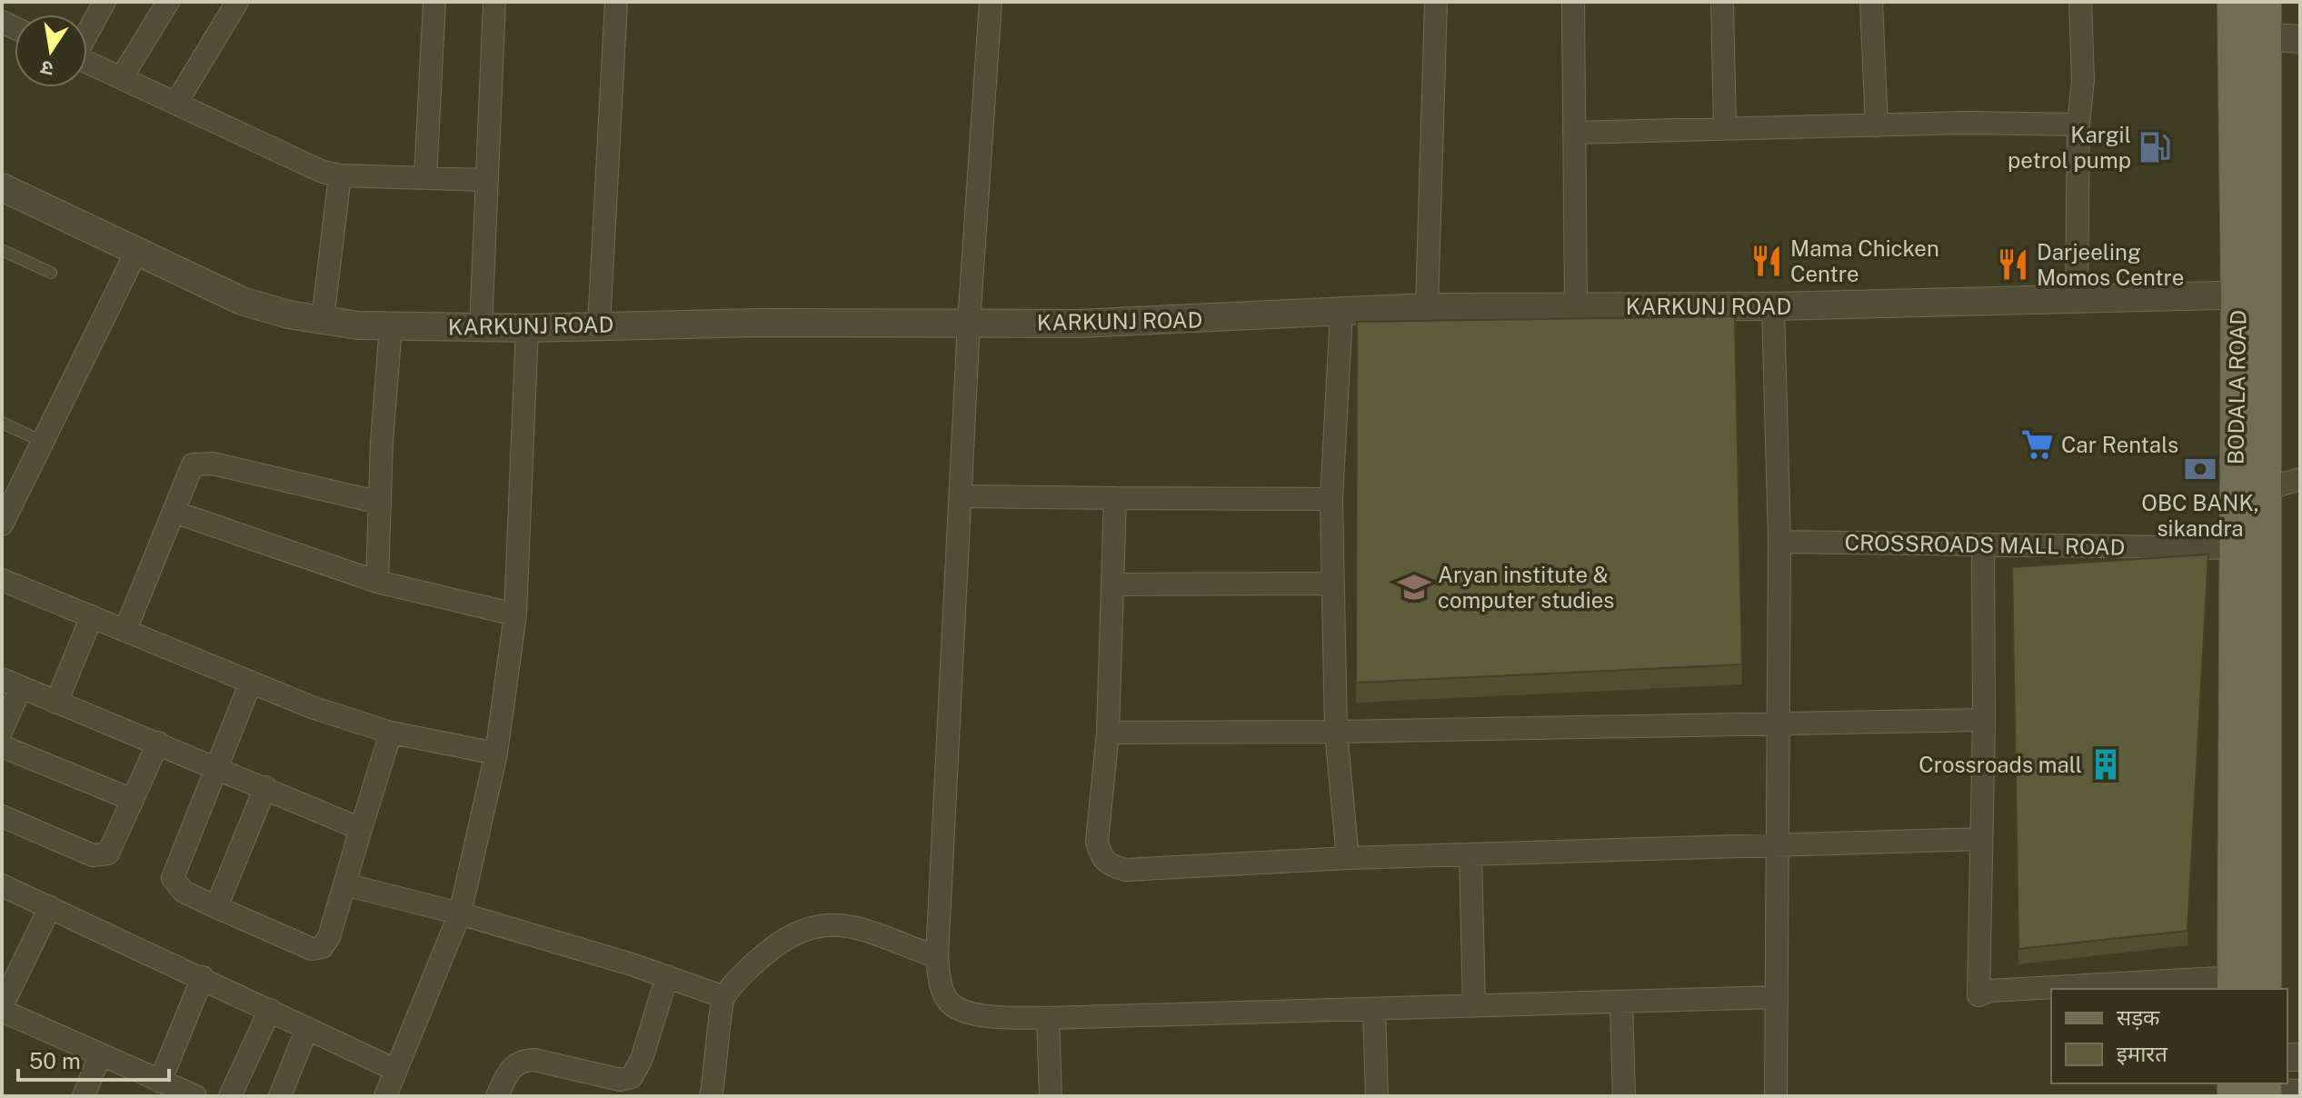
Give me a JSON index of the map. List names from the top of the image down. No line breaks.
{"streets":{"main road":["BODALA ROAD"],"street":["KARKUNJ ROAD","CROSSROADS MALL ROAD"]},"crossings":[["KARKUNJ ROAD","BODALA ROAD"],["BODALA ROAD","CROSSROADS MALL ROAD"]],"places":{"fuel station":["Kargil petrol pump"],"restaurant":["Mama Chicken Centre","Darjeeling Momos Centre"],"supermarket":["Car Rentals"],"bank":["OBC BANK, sikandra"],"school or university":["Aryan institute & computer studies"],"building":["Crossroads mall"]},"legend":["सड़क","इमारत"],"scale_bar":"50 m","north":"bottom"}
